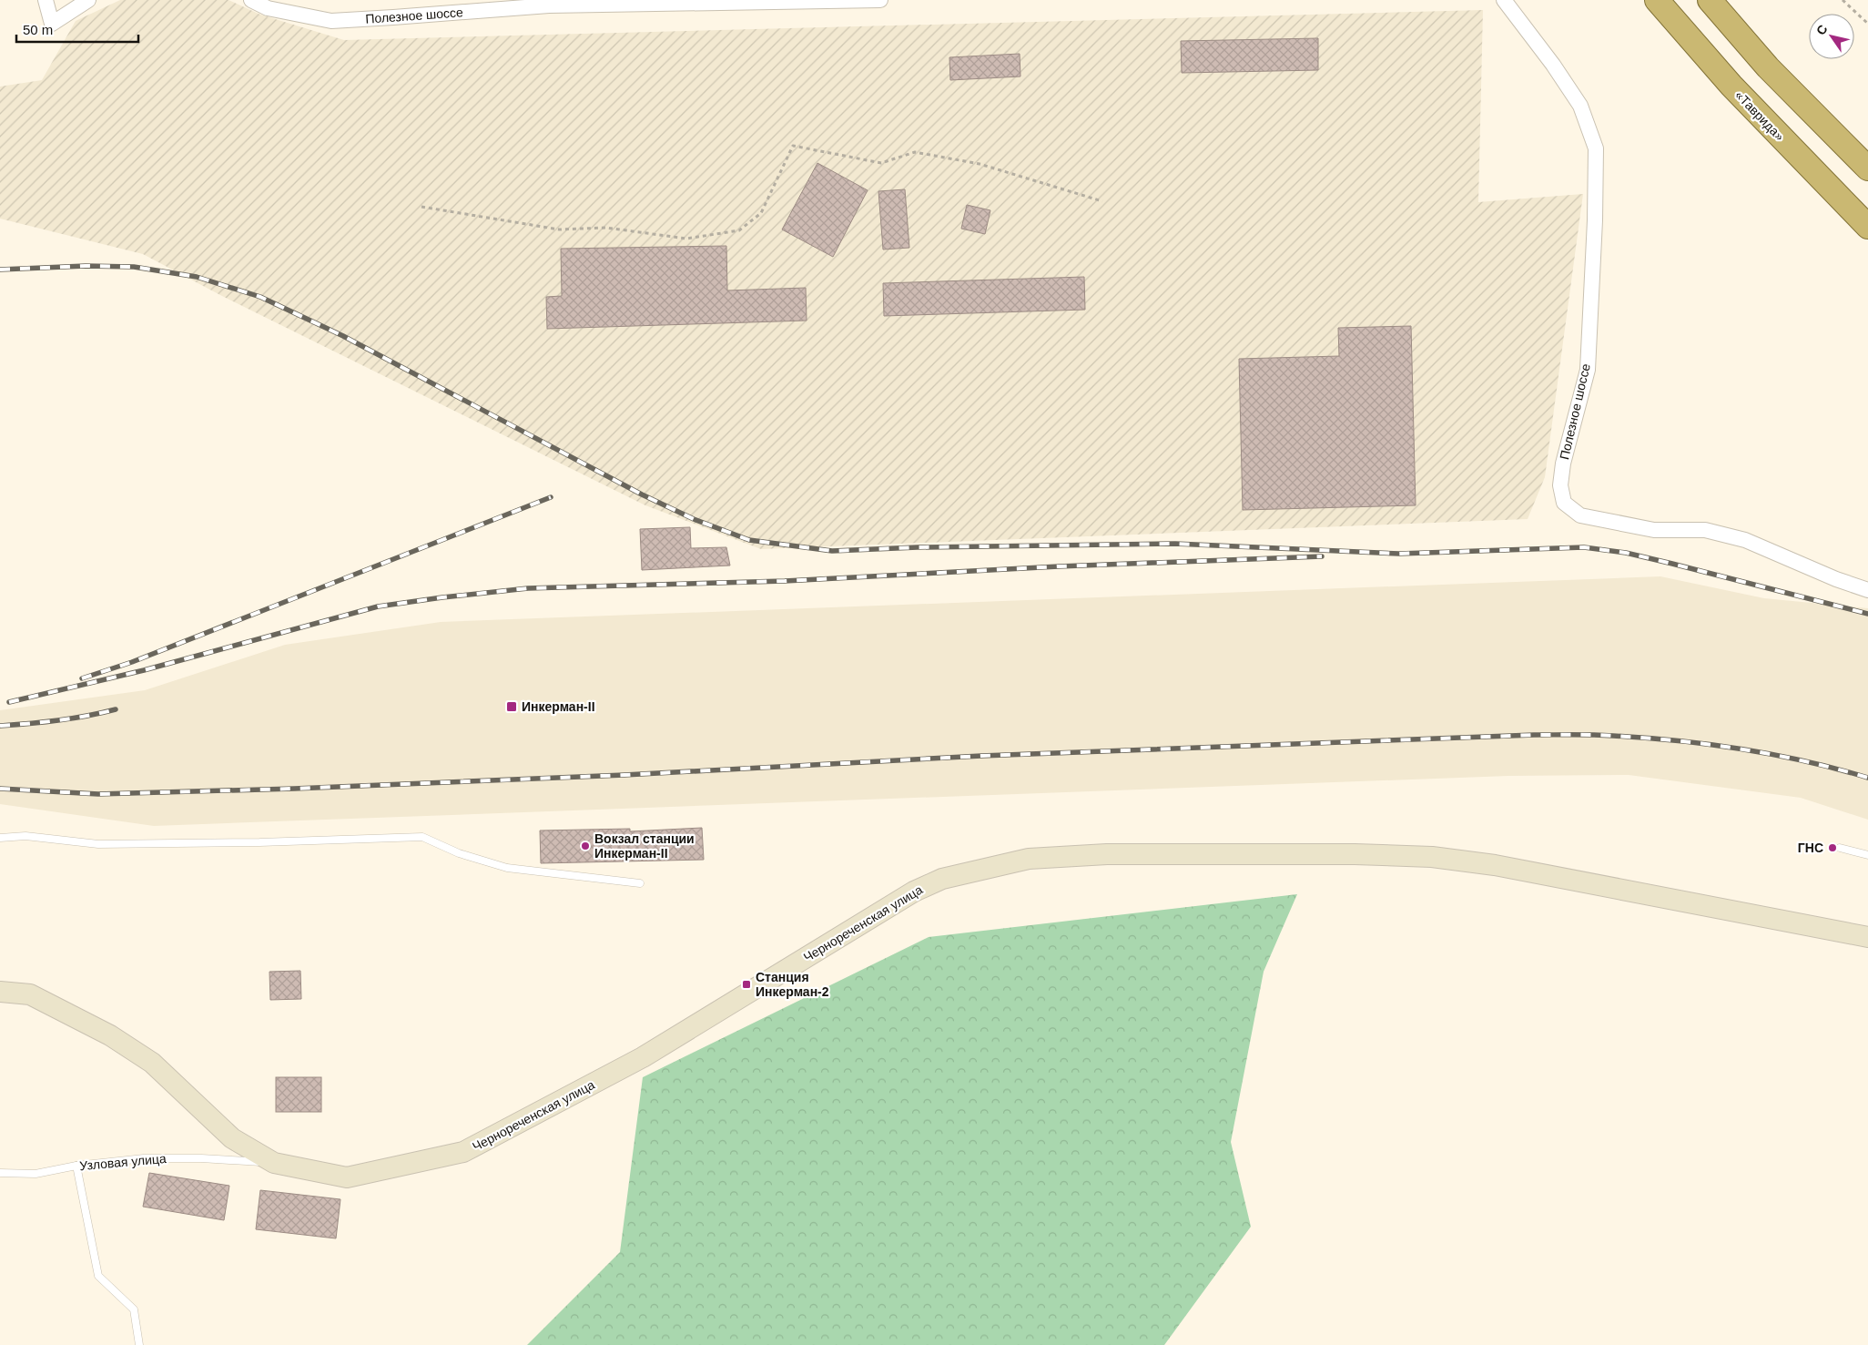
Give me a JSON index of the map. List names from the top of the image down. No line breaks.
{"streets":{"highway":["«Таврида»"],"main road":["Чернореченская улица"],"street":["Полезное шоссе"],"lane":["Узловая улица"]},"crossings":[["Чернореченская улица","Узловая улица"]],"places":{"transit":["Инкерман-II","Станция Инкерман-2"],"other":["Вокзал станции Инкерман-II","ГНС"]},"scale_bar":"50 m","north":"top left"}
